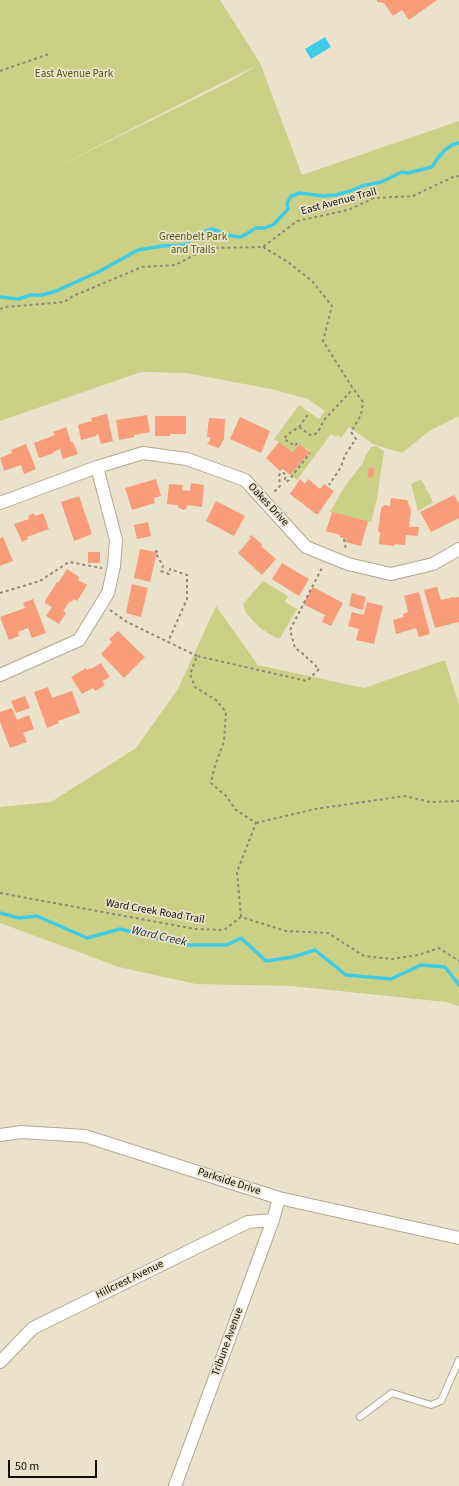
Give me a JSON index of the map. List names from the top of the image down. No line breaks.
{"streets":{"street":["Oakes Drive","Parkside Drive","Hillcrest Avenue","Tribune Avenue"],"path":["East Avenue Trail","Ward Creek Road Trail"]},"crossings":[["Parkside Drive","Tribune Avenue"],["Hillcrest Avenue","Tribune Avenue"]],"water":["Ward Creek"],"parks":["East Avenue Park","Greenbelt Park and Trails"],"scale_bar":"50 m"}
